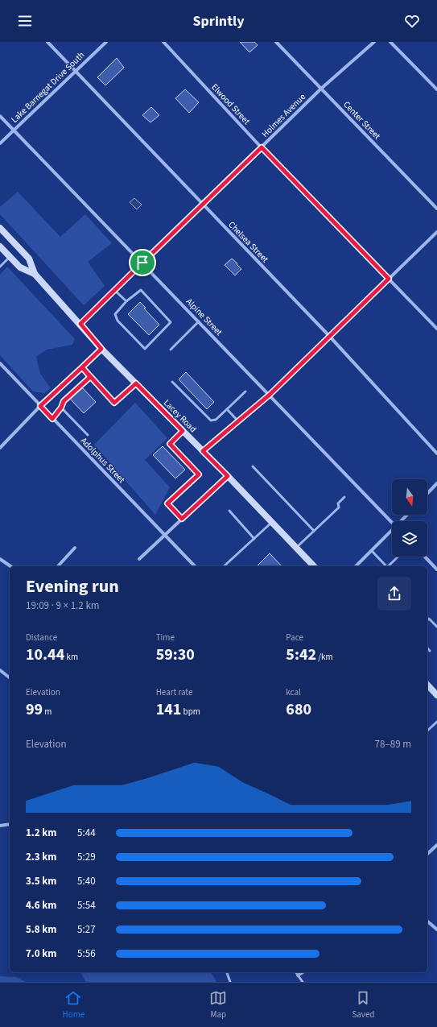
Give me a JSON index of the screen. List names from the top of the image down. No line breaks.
{"streets":{"main road":["Lacey Road"],"street":["Lake Barnegat Drive South","Elwood Street","Holmes Avenue","Center Street","Chelsea Street","Alpine Street","Adolphus Street"]},"crossings":[["Lake Barnegat Drive South","Chelsea Street"],["Lake Barnegat Drive South","Alpine Street"],["Elwood Street","Holmes Avenue"],["Holmes Avenue","Center Street"],["Holmes Avenue","Chelsea Street"],["Holmes Avenue","Alpine Street"],["Holmes Avenue","Lacey Road"]],"north":"bottom","page":{"header":"Sprintly","heading":["Evening run","19:09 · 9 × 1.2 km"],"stats":[["Distance","10.44 km"],["Time","59:30"],["Pace","5:42 /km"],["Elevation","99 m"],["Heart rate","141 bpm"],["kcal","680"]],"chart":["Elevation","78–89 m"],"list":[{"name":"1.2 km","note":"5:44"},{"name":"2.3 km","note":"5:29"},{"name":"3.5 km","note":"5:40"},{"name":"4.6 km","note":"5:54"},{"name":"5.8 km","note":"5:27"},{"name":"7.0 km","note":"5:56"}],"tabs":["Home","Map","Saved"]}}
